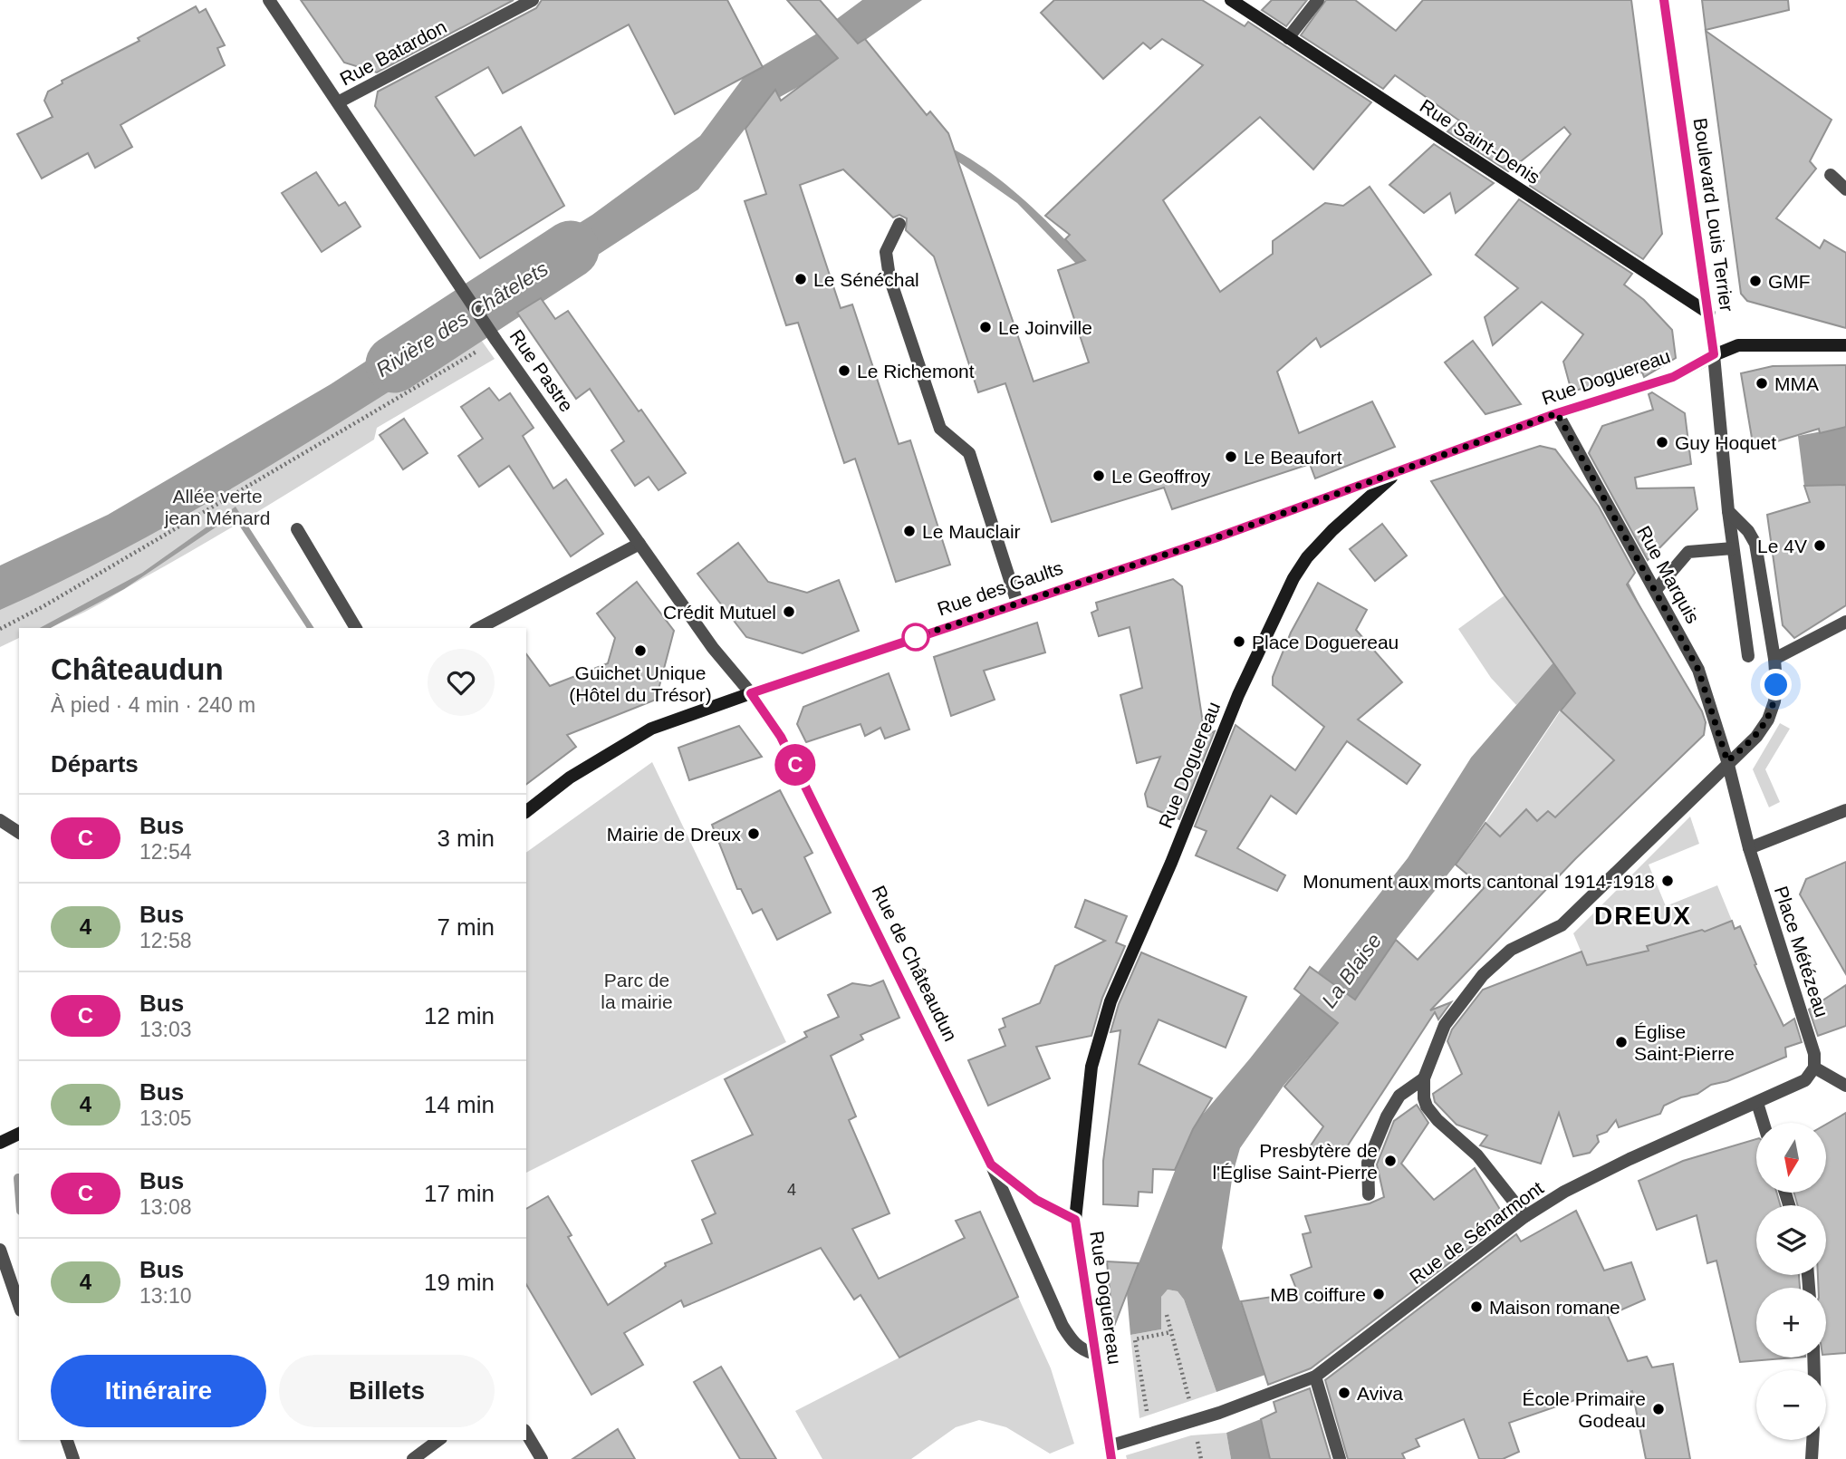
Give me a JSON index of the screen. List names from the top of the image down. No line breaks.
{"streets":{"street":["Rue Batardon","Rue Saint-Denis","Boulevard Louis Terrier","Rue Pastre","Rue Doguereau","Rue Marquis","Rue des Gaults","Place Métézeau","Rue de Châteaudun","Rue de Sénarmont"]},"crossings":[["Rue Batardon","Rue Pastre"],["Rue Saint-Denis","Boulevard Louis Terrier"],["Boulevard Louis Terrier","Rue Doguereau"],["Rue Pastre","Rue des Gaults"],["Rue Pastre","Rue de Châteaudun"],["Rue Doguereau","Rue Marquis"],["Rue Doguereau","Rue des Gaults"],["Rue Doguereau","Rue de Châteaudun"],["Rue Marquis","Place Métézeau"],["Rue des Gaults","Rue de Châteaudun"],["Place Métézeau","Rue de Sénarmont"]],"districts":["DREUX"],"water":["Rivière des Châtelets","La Blaise"],"parks":["Allée verte jean Ménard","Parc de la mairie"],"places":["Le Sénéchal","GMF","Le Joinville","Le Richemont","MMA","Guy Hoquet","Le Beaufort","Le Geoffroy","Le Mauclair","Le 4V","Crédit Mutuel","Place Doguereau","Guichet Unique (Hôtel du Trésor)","Mairie de Dreux","Monument aux morts cantonal 1914-1918","Église Saint-Pierre","Presbytère de l'Église Saint-Pierre","MB coiffure","Maison romane","Aviva","École Primaire Godeau"],"lines":["bus line C"],"house_numbers":["4"],"north":"bottom","page":{"on_map":"C","heading":[["Châteaudun","À pied · 4 min · 240 m"],"Départs"],"list":[{"mark":"C","name":"Bus","note":"12:54","value":"3 min"},{"mark":"4","name":"Bus","note":"12:58","value":"7 min"},{"mark":"C","name":"Bus","note":"13:03","value":"12 min"},{"mark":"4","name":"Bus","note":"13:05","value":"14 min"},{"mark":"C","name":"Bus","note":"13:08","value":"17 min"},{"mark":"4","name":"Bus","note":"13:10","value":"19 min"}],"map_buttons":["+","−"],"buttons":["Itinéraire","Billets"]}}
